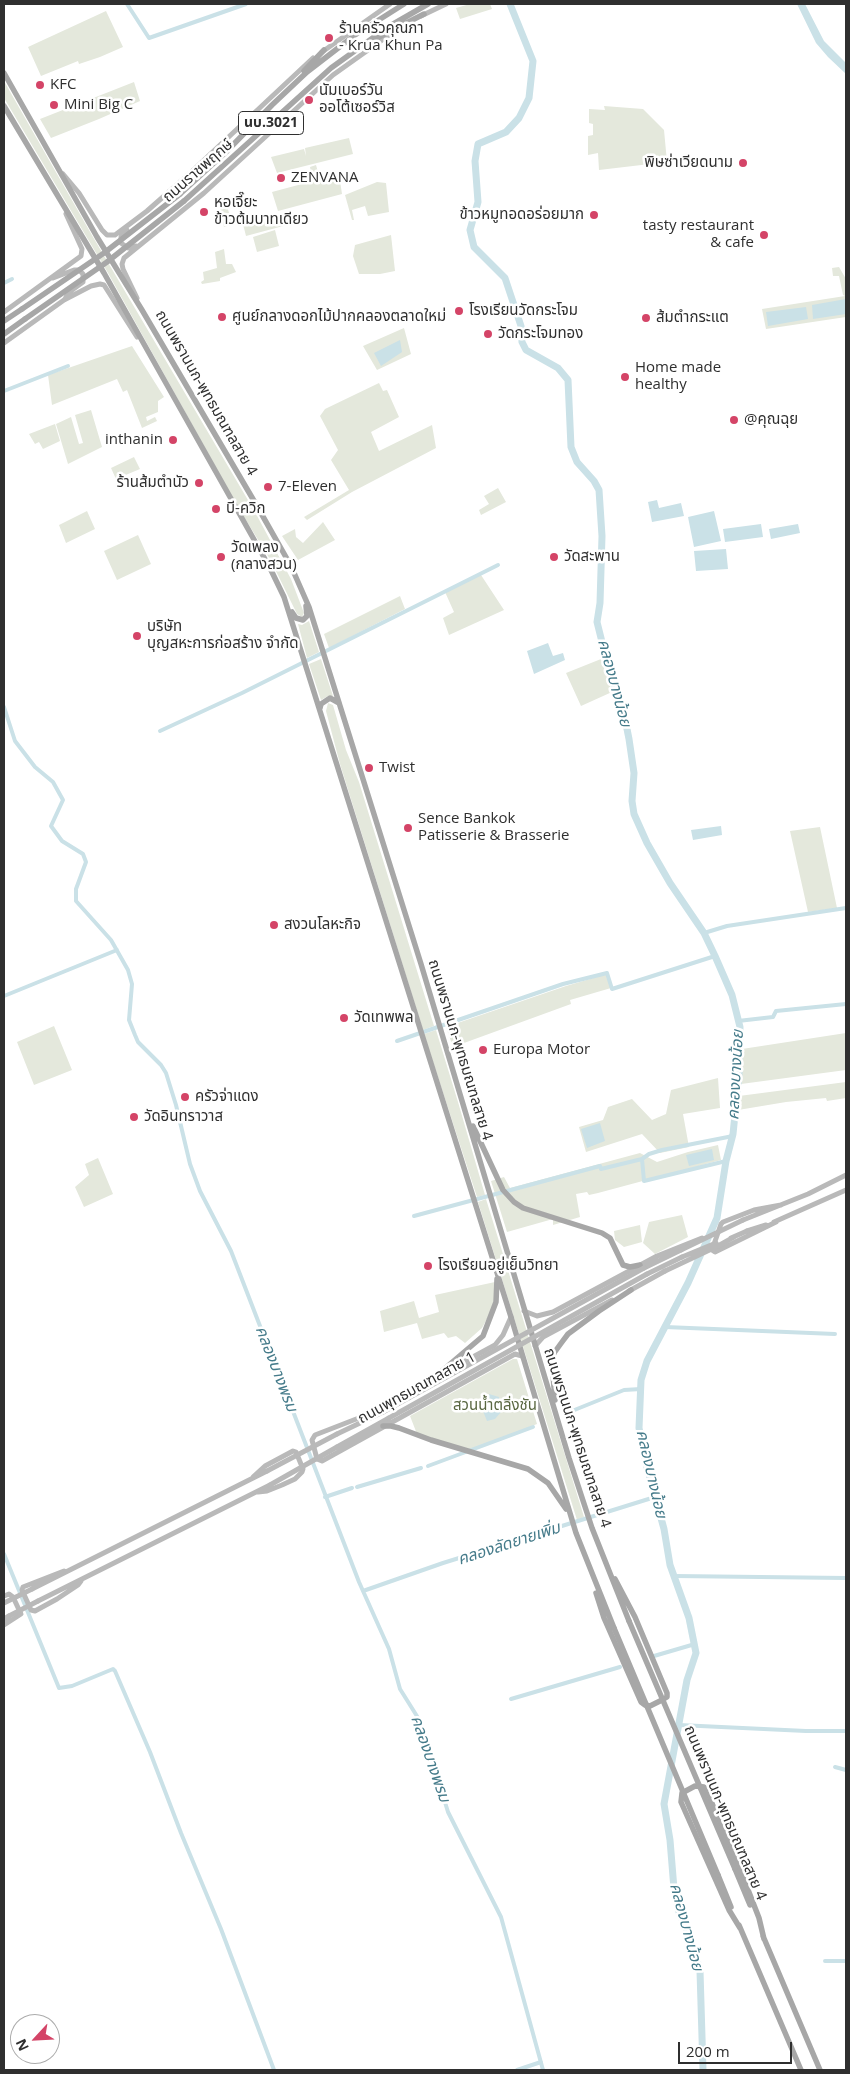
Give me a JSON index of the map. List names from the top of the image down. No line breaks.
{"streets":{"main road":["นบ.3021","ถนนราชพฤกษ์","ถนนพรานนก-พุทธมณฑลสาย 4","ถนนพุทธมณฑลสาย 1"]},"crossings":[["ถนนราชพฤกษ์","ถนนพรานนก-พุทธมณฑลสาย 4"]],"water":["คลองบางน้อย","คลองบางพรม","คลองลัดยายเพิ่ม"],"parks":["สวนน้ำตลิ่งชัน"],"places":["ร้านครัวคุณภา - Krua Khun Pa","KFC","นัมเบอร์วัน ออโต้เซอร์วิส","Mini Big C","พิษซ่าเวียดนาม","ZENVANA","หอเจี๊ยะ ข้าวต้มบาทเดียว","ข้าวหมูทอดอร่อยมาก","tasty restaurant & cafe","โรงเรียนวัดกระโจม","ศูนย์กลางดอกไม้ปากคลองตลาดใหม่","ส้มตำกระแต","วัดกระโจมทอง","Home made healthy","@คุณฉุย","inthanin","ร้านส้มตำนัว","7-Eleven","บี-ควิก","วัดเพลง (กลางสวน)","วัดสะพาน","บริษัท บุญสหะการก่อสร้าง จำกัด","Twist","Sence Bankok Patisserie & Brasserie","สงวนโลหะกิจ","วัดเทพพล","Europa Motor","ครัวจ่าแดง","วัดอินทราวาส","โรงเรียนอยู่เย็นวิทยา"],"scale_bar":"200 m","north":"bottom left"}
